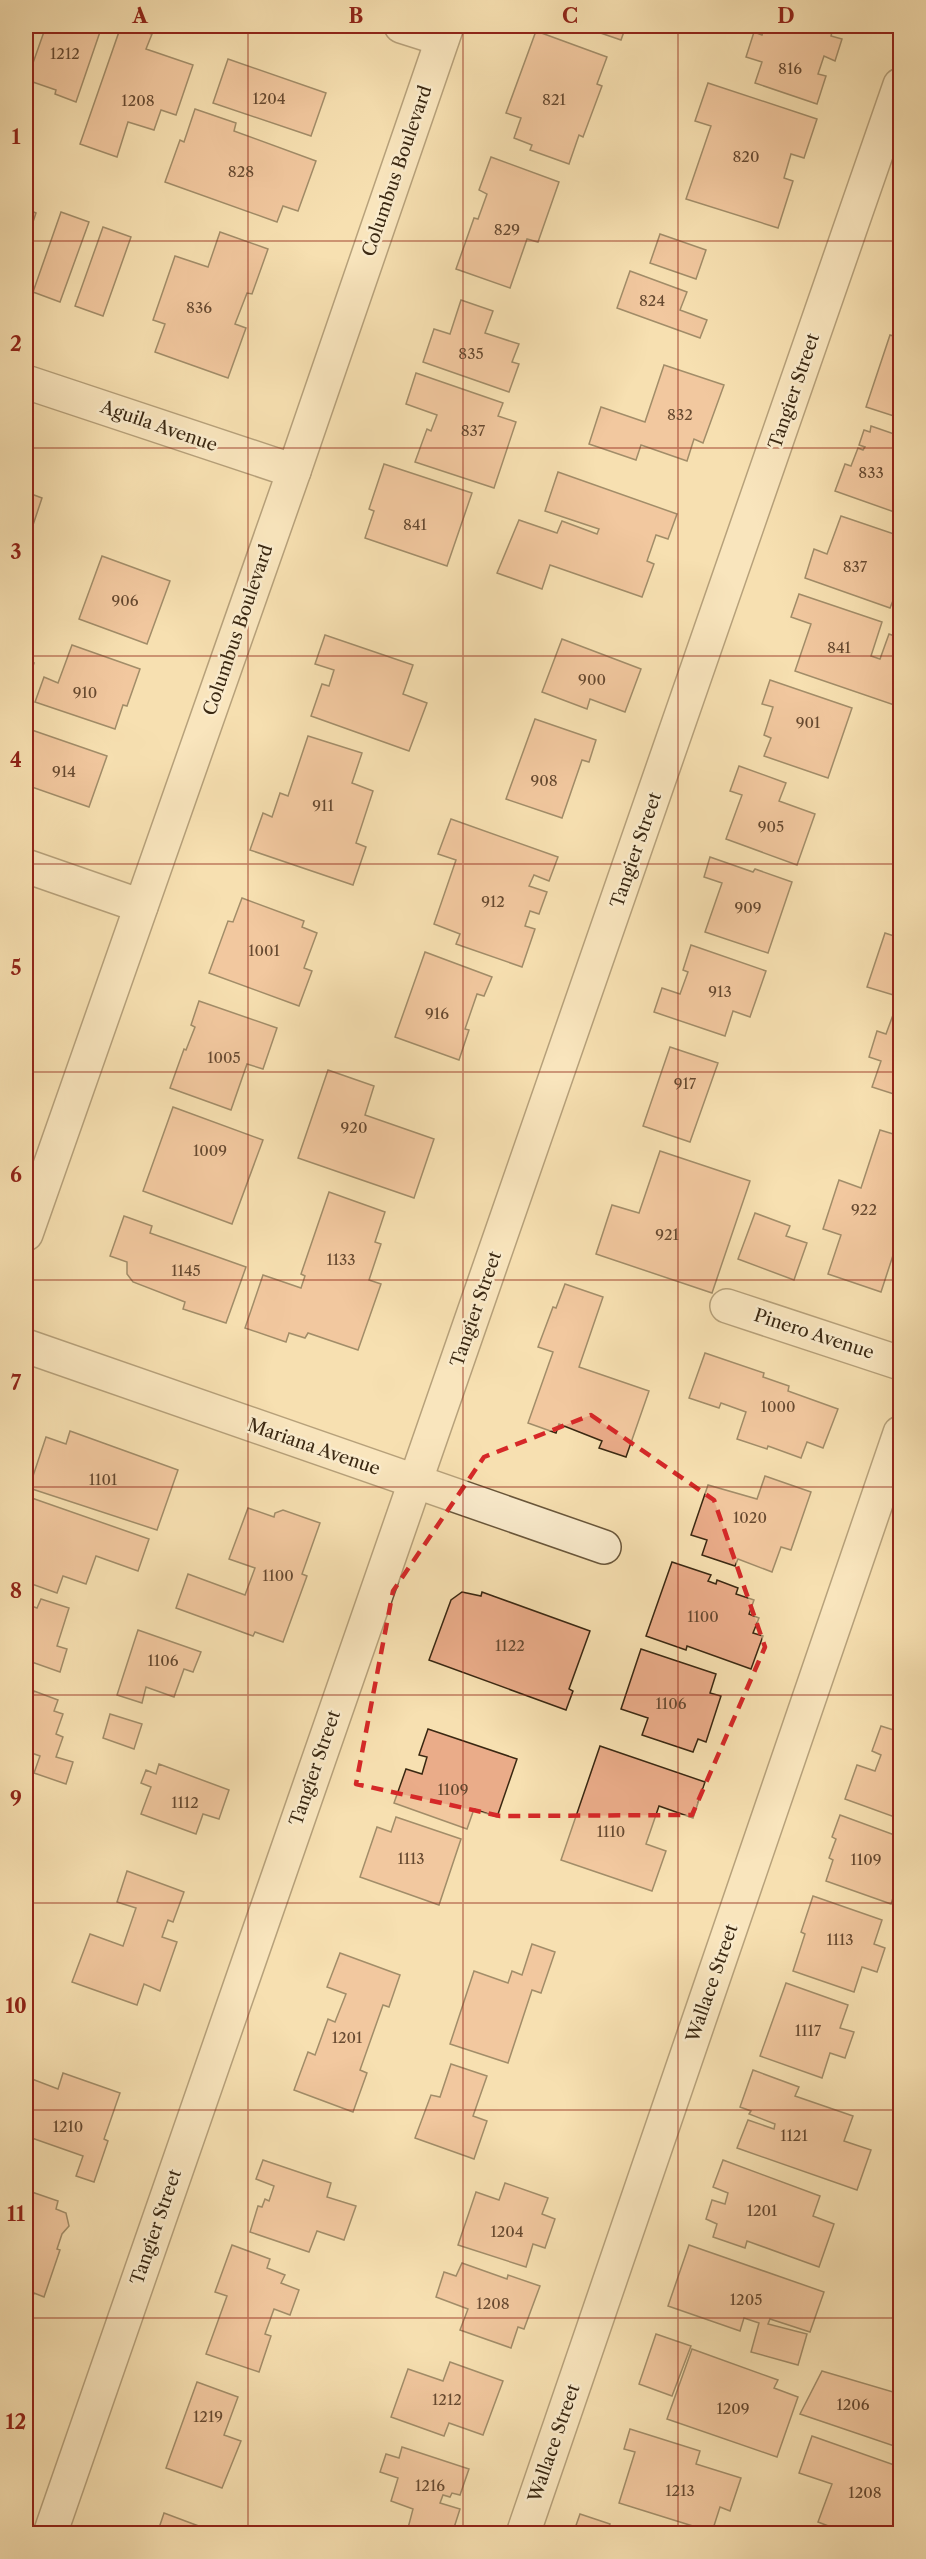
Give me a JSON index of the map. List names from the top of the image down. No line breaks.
{"streets":{"street":["Columbus Boulevard","Tangier Street","Aguila Avenue","Pinero Avenue","Mariana Avenue","Wallace Street"]},"crossings":[["Columbus Boulevard","Aguila Avenue"],["Tangier Street","Mariana Avenue"]],"house_numbers":["1212","816","1204","821","1208","820","828","829","824","836","835","832","837","833","841","837","906","841","900","910","901","914","908","911","905","912","909","1001","913","916","1005","917","920","1009","922","921","1133","1145","1000","1101","1020","1100","1100","1122","1106","1106","1109","1112","1110","1113","1109","1113","1117","1201","1210","1121","1201","1204","1205","1208","1212","1206","1209","1219","1216","1213","1208"],"grid":{"columns":["A","B","C","D"],"rows":["1","2","3","4","5","6","7","8","9","10","11","12"]}}
